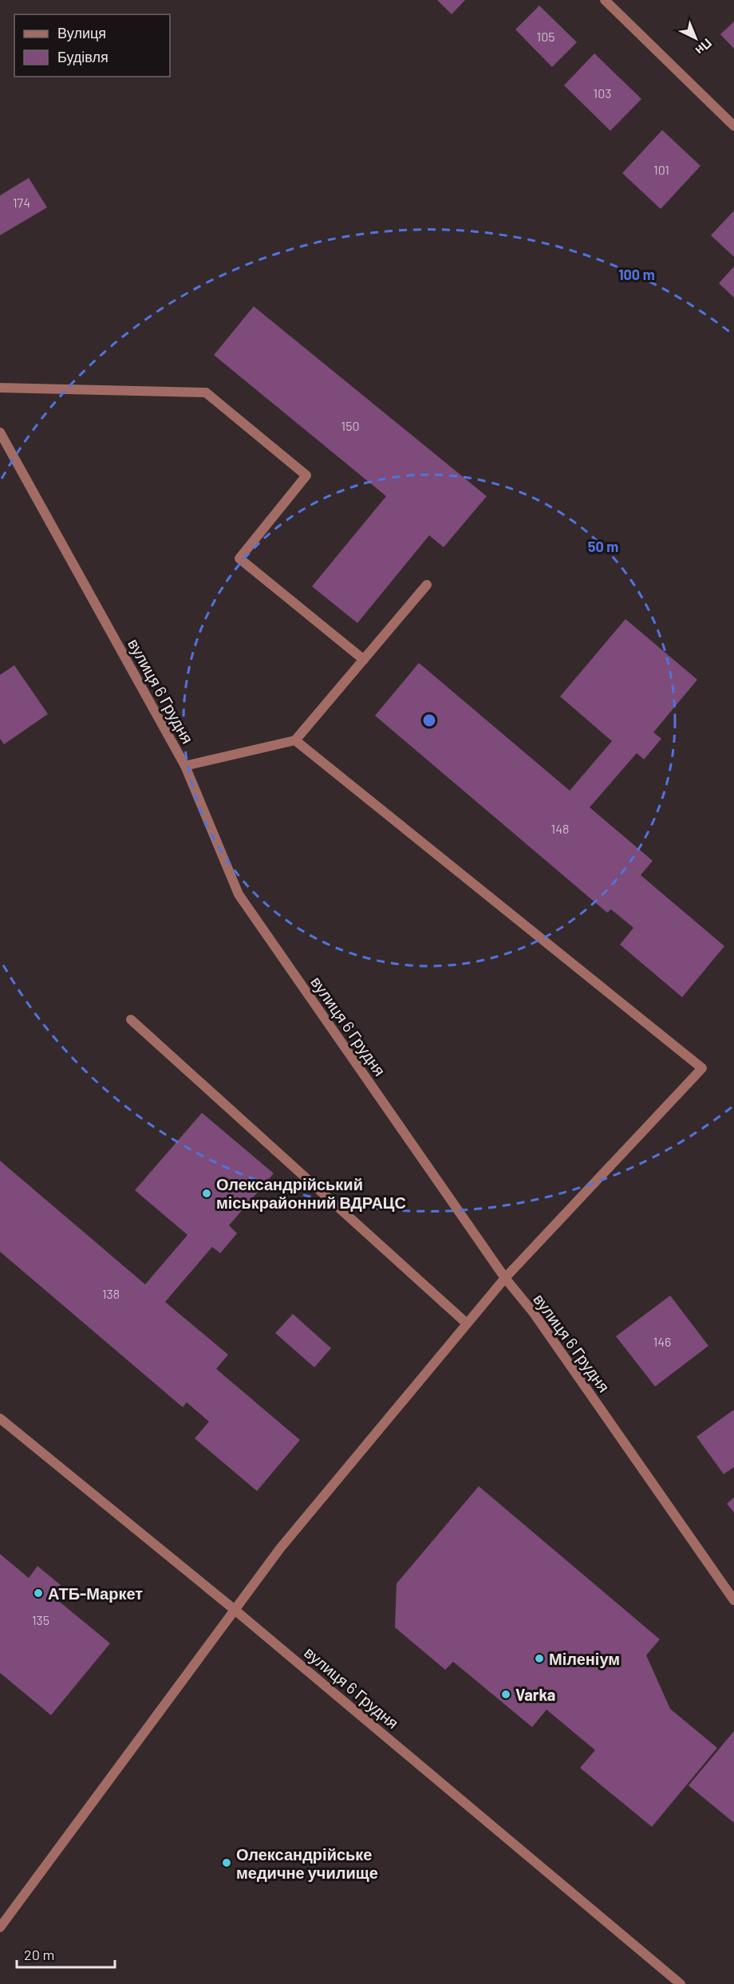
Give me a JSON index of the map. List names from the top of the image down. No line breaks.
{"streets":{"street":["вулиця 6 Грудня"]},"places":["Олександрійський міськрайонний ВДРАЦС","АТБ-Маркет","Міленіум","Varka","Олександрійське медичне училище"],"house_numbers":["105","103","101","174","150","148","138","146","135"],"legend":["Вулиця","Будівля"],"scale_bar":"20 m","north":"bottom right","rings":["100 m","50 m"]}
